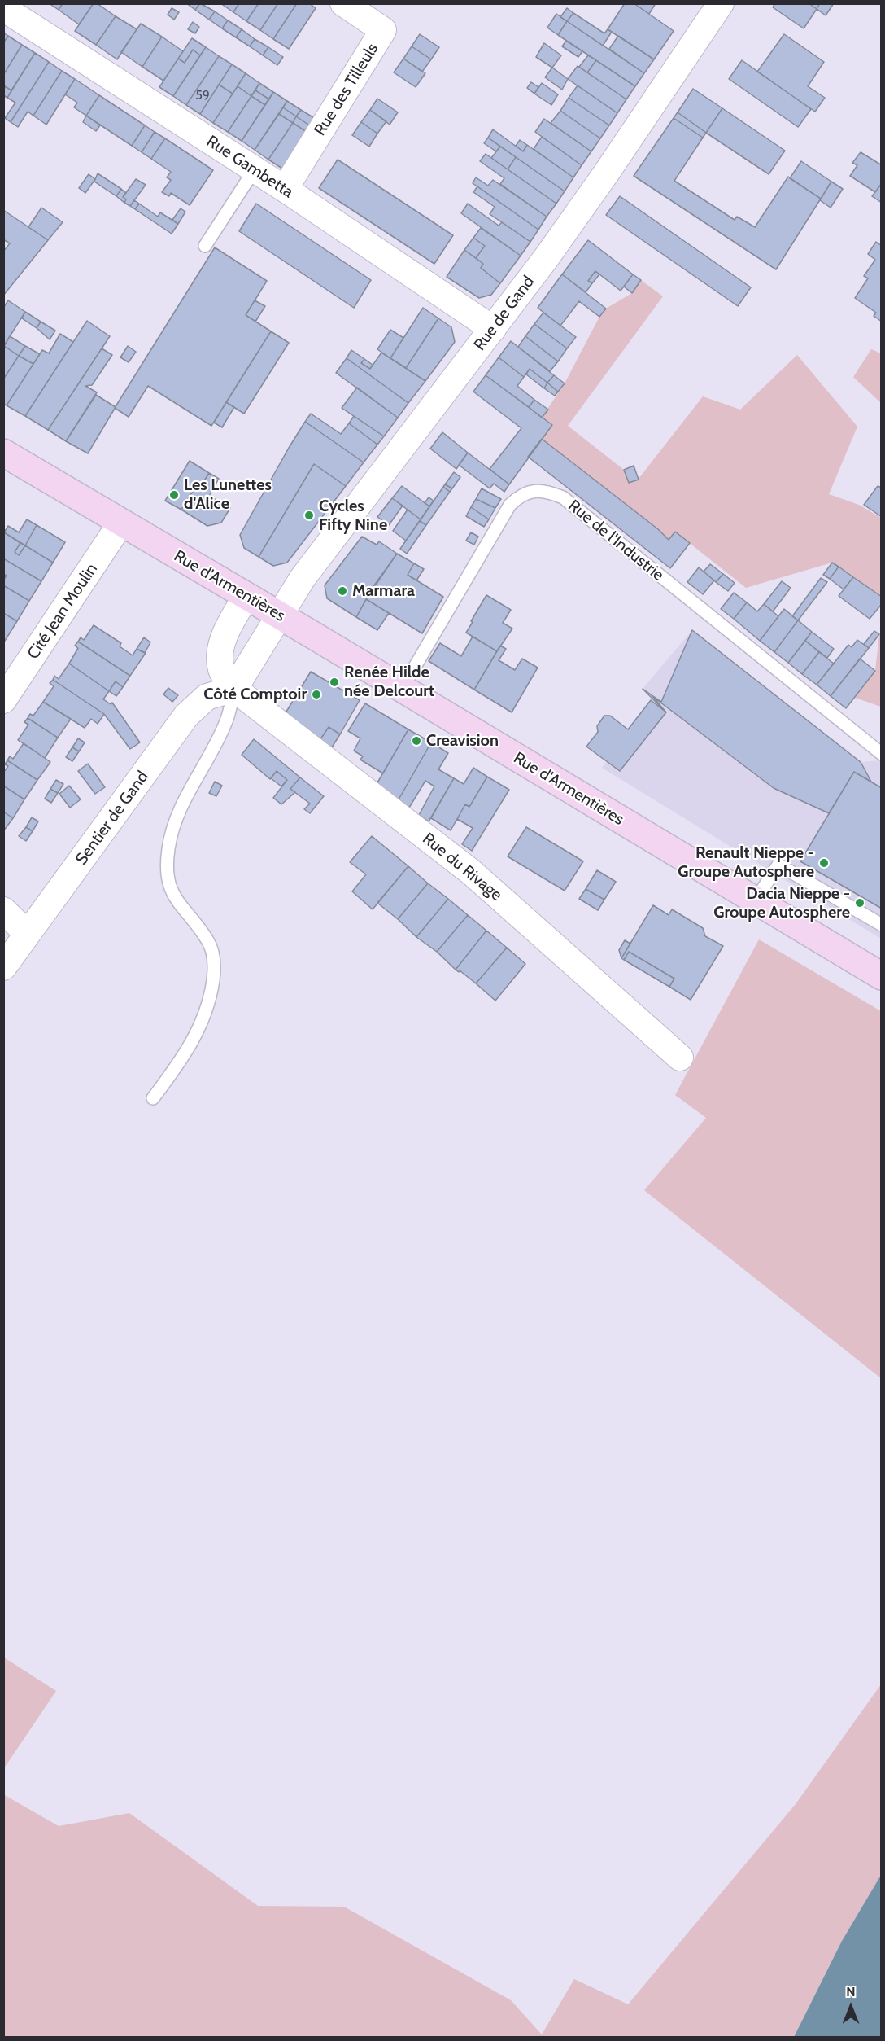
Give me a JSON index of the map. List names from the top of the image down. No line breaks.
{"streets":{"main road":["Rue d'Armentières"],"street":["Rue des Tilleuls","Rue Gambetta","Rue de Gand","Cité Jean Moulin","Sentier de Gand","Rue du Rivage"],"lane":["Rue de l'Industrie"]},"crossings":[["Rue des Tilleuls","Rue Gambetta"],["Rue Gambetta","Rue de Gand"],["Rue de Gand","Rue d'Armentières"],["Rue de l'Industrie","Rue d'Armentières"],["Rue d'Armentières","Cité Jean Moulin"],["Rue d'Armentières","Rue du Rivage"],["Sentier de Gand","Rue du Rivage"]],"places":["Les Lunettes d'Alice","Cycles Fifty Nine","Marmara","Renée Hilde née Delcourt","Côté Comptoir","Creavision","Renault Nieppe - Groupe Autosphere","Dacia Nieppe - Groupe Autosphere"],"house_numbers":["59"],"north":"top"}
